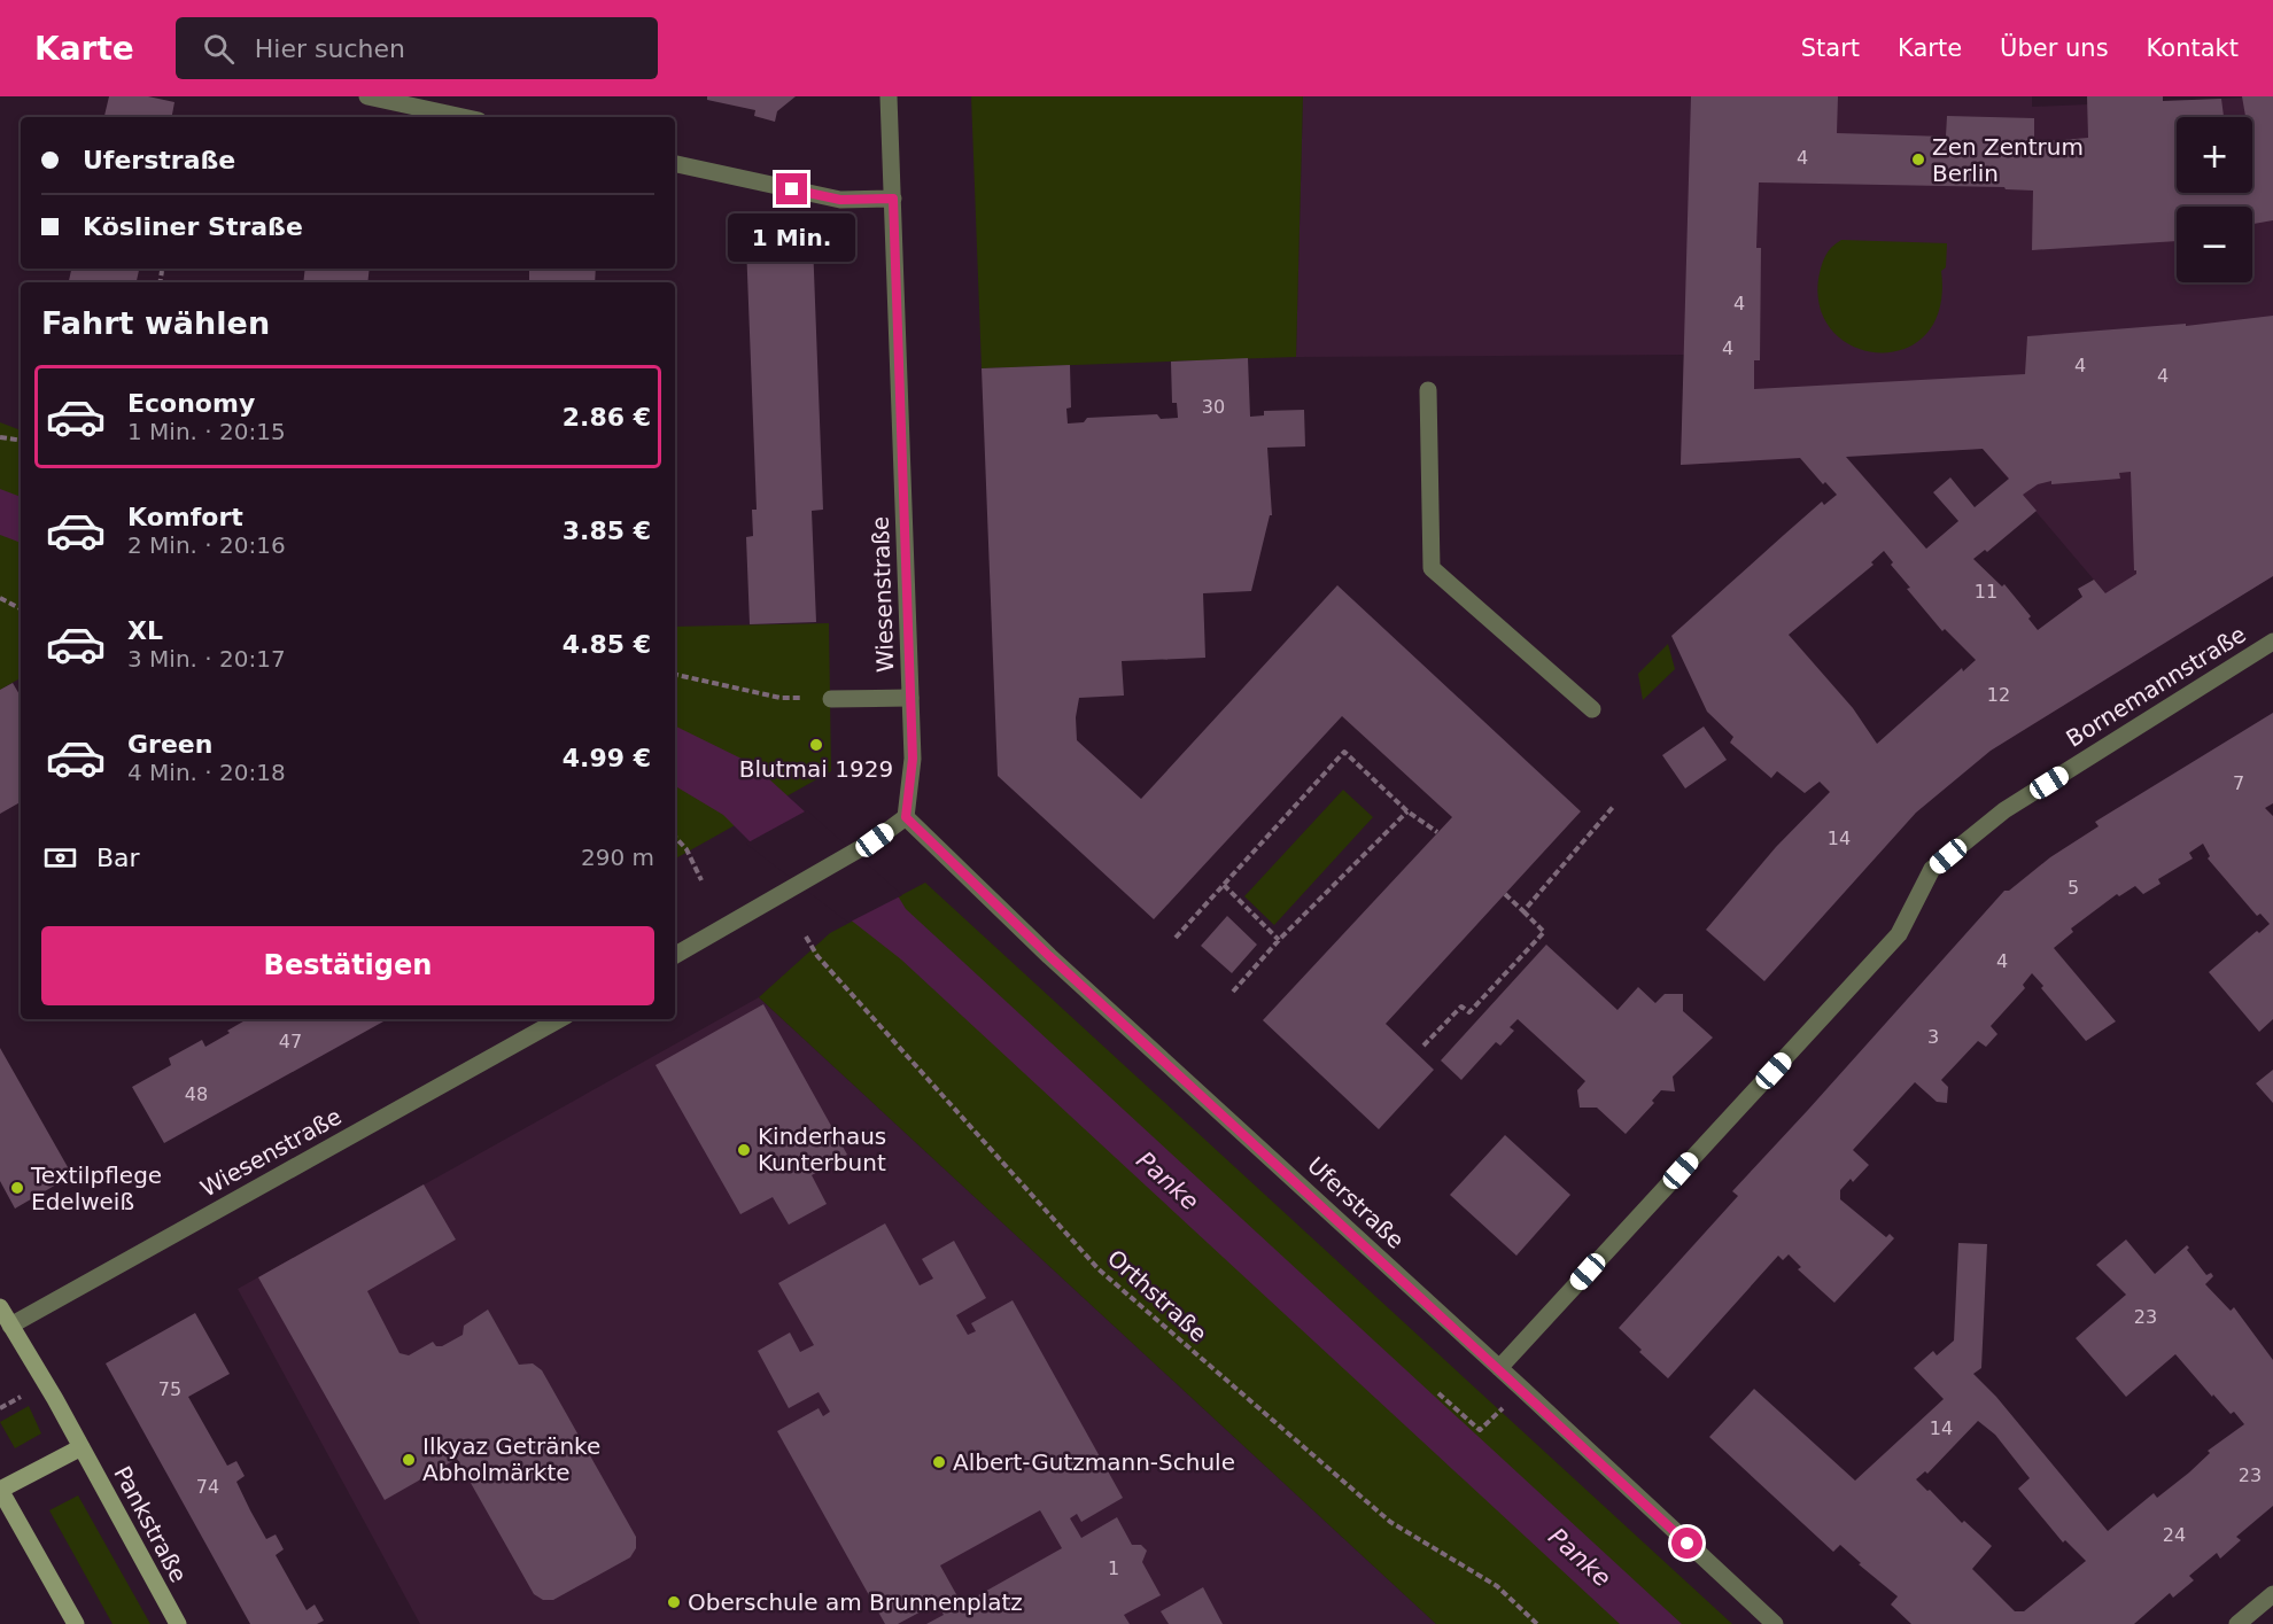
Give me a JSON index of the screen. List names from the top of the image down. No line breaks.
{"streets":{"main road":["Pankstraße"],"street":["Wiesenstraße","Bornemannstraße","Uferstraße"],"path":["Orthstraße"]},"crossings":[["Wiesenstraße","Uferstraße"],["Wiesenstraße","Pankstraße"],["Bornemannstraße","Uferstraße"]],"water":["Panke"],"places":["Zen Zentrum Berlin","Blutmai 1929","Kinderhaus Kunterbunt","Textilpflege Edelweiß","Ilkyaz Getränke Abholmärkte","Albert-Gutzmann-Schule","Oberschule am Brunnenplatz"],"house_numbers":["4","4","4","4","4","30","11","12","7","14","5","4","3","47","48","23","75","14","23","74","24","1"],"page":{"header":"Karte","search":"Hier suchen","nav":["Start","Karte","Über uns","Kontakt"],"map_buttons":["+","−"],"banner":["Uferstraße","Kösliner Straße"],"bubble":"1 Min.","heading":"Fahrt wählen","list":[{"name":"Economy","note":"1 Min. · 20:15","value":"2.86 €"},{"name":"Komfort","note":"2 Min. · 20:16","value":"3.85 €"},{"name":"XL","note":"3 Min. · 20:17","value":"4.85 €"},{"name":"Green","note":"4 Min. · 20:18","value":"4.99 €"}],"pay":["Bar","290 m"],"buttons":"Bestätigen"}}
